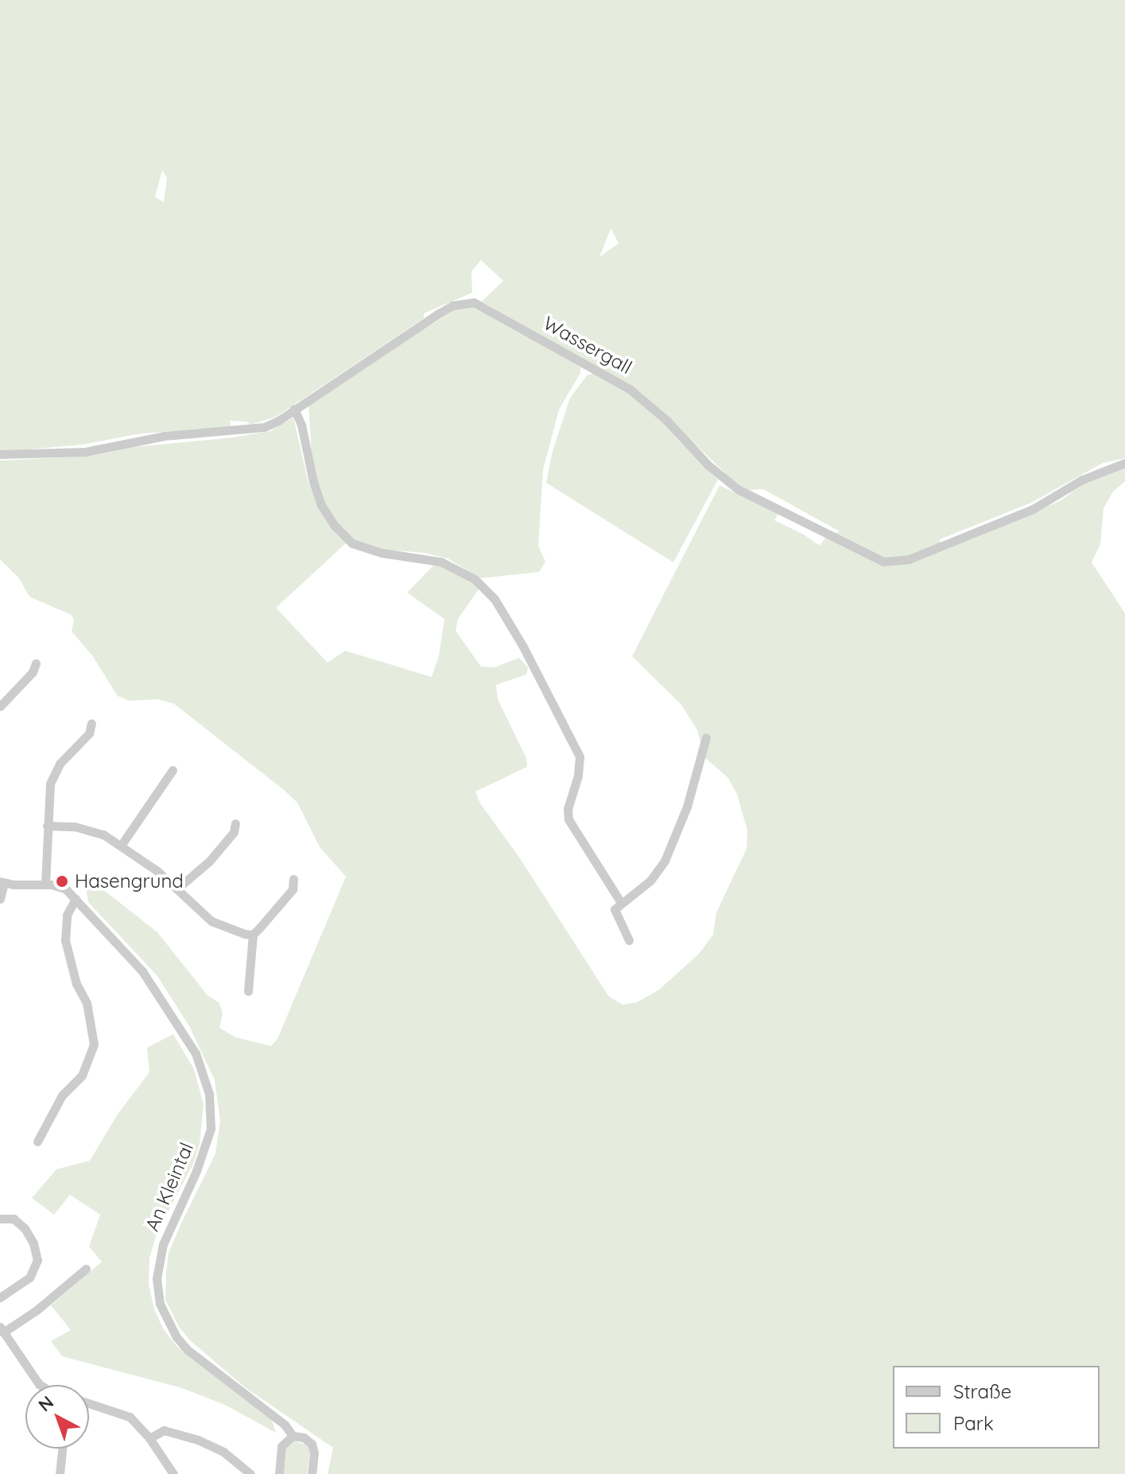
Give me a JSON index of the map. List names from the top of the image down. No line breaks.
{"streets":{"street":["Wassergall","An Kleintal"]},"places":["Hasengrund"],"legend":["Straße","Park"],"north":"top left"}
